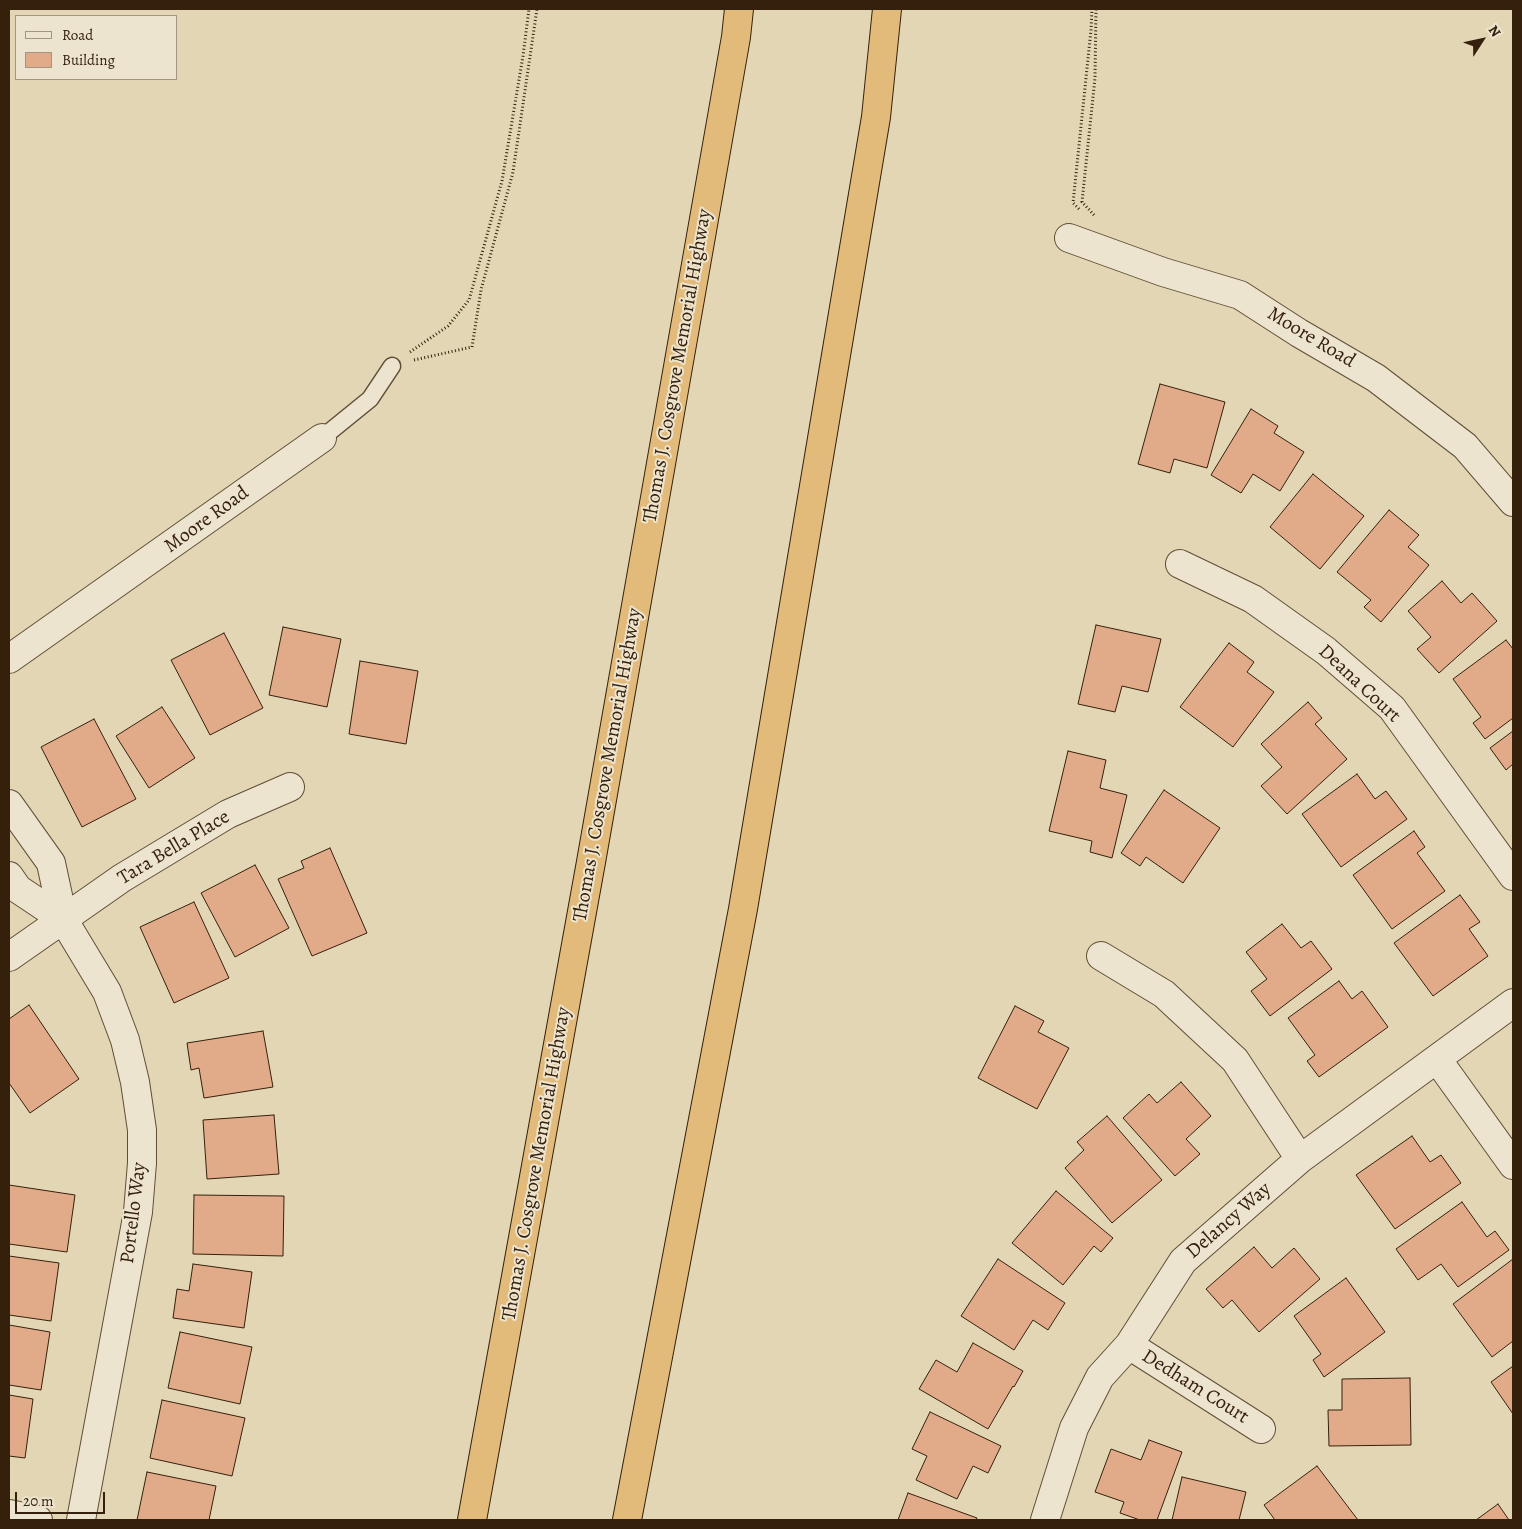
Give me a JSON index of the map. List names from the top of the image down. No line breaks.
{"streets":{"highway":["Thomas J. Cosgrove Memorial Highway"],"street":["Moore Road","Deana Court","Tara Bella Place","Portello Way","Delancy Way","Dedham Court"]},"crossings":[["Tara Bella Place","Portello Way"],["Delancy Way","Dedham Court"]],"legend":["Road","Building"],"scale_bar":"20 m","north":"top right"}
